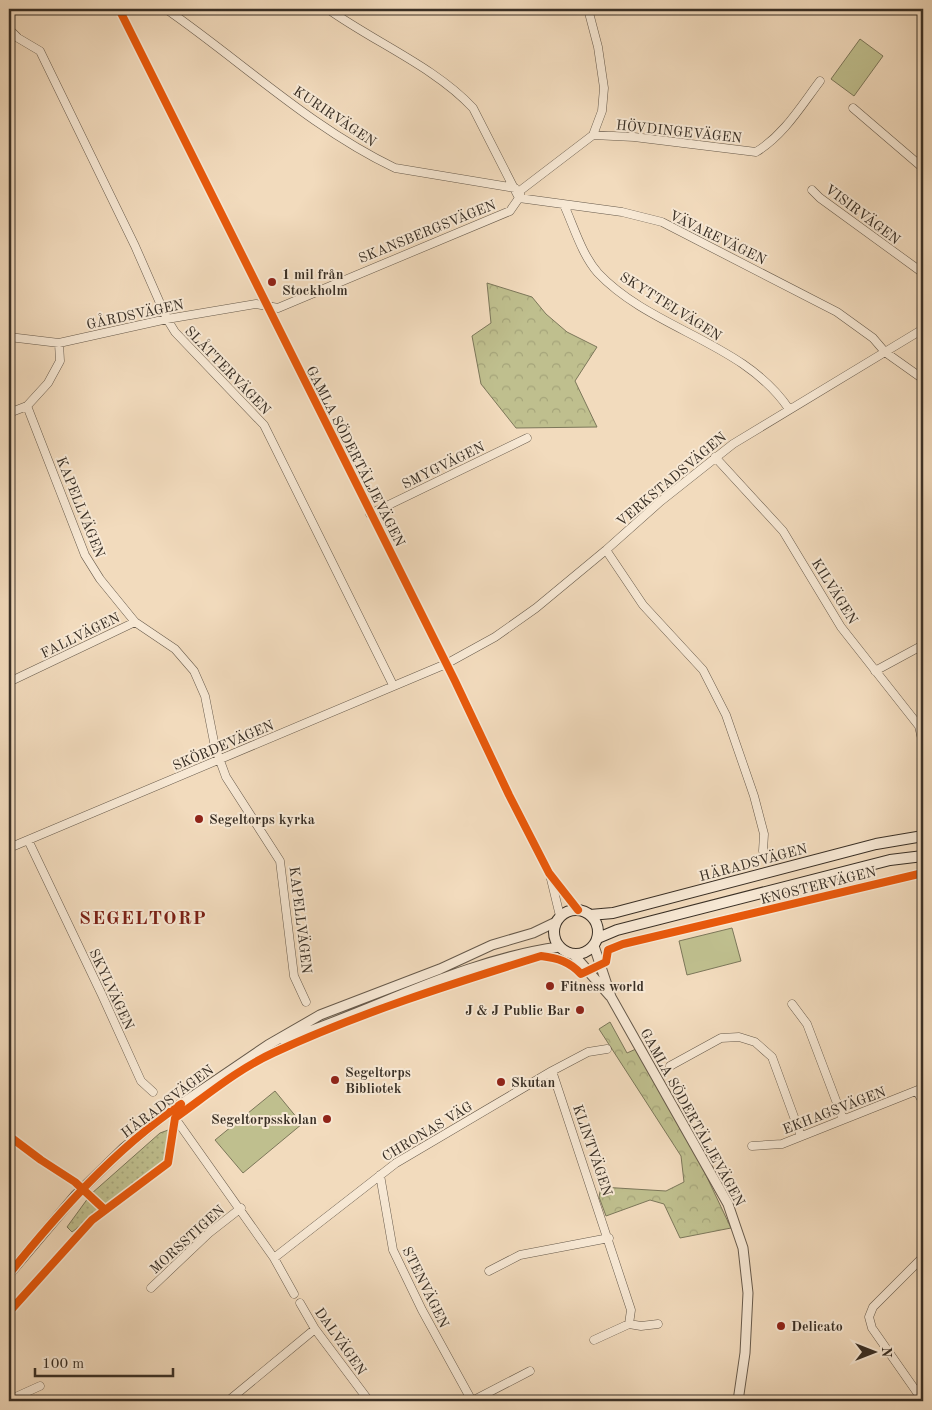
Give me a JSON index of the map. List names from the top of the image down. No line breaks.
{"streets":{"main road":["HÄRADSVÄGEN"],"street":["KURIRVÄGEN","HÖVDINGEVÄGEN","VISIRVÄGEN","SKANSBERGSVÄGEN","VÄVAREVÄGEN","SKYTTELVÄGEN","GÅRDSVÄGEN","SLÅTTERVÄGEN","GAMLA SÖDERTÄLJEVÄGEN","SMYGVÄGEN","VERKSTADSVÄGEN","KAPELLVÄGEN","KILVÄGEN","FALLVÄGEN","SKÖRDEVÄGEN","KNOSTERVÄGEN","SKYLVÄGEN","EKHAGSVÄGEN","CHRONAS VÄG","KLINTVÄGEN","MORSSTIGEN","STENVÄGEN","DALVÄGEN"]},"crossings":[["HÖVDINGEVÄGEN","SKANSBERGSVÄGEN"],["SKANSBERGSVÄGEN","VÄVAREVÄGEN"],["SKANSBERGSVÄGEN","GÅRDSVÄGEN"],["SKANSBERGSVÄGEN","GAMLA SÖDERTÄLJEVÄGEN"],["VÄVAREVÄGEN","SKYTTELVÄGEN"],["VÄVAREVÄGEN","VERKSTADSVÄGEN"],["SKYTTELVÄGEN","VERKSTADSVÄGEN"],["GÅRDSVÄGEN","SLÅTTERVÄGEN"],["GÅRDSVÄGEN","GAMLA SÖDERTÄLJEVÄGEN"],["SLÅTTERVÄGEN","SKÖRDEVÄGEN"],["GAMLA SÖDERTÄLJEVÄGEN","SMYGVÄGEN"],["GAMLA SÖDERTÄLJEVÄGEN","VERKSTADSVÄGEN"],["GAMLA SÖDERTÄLJEVÄGEN","SKÖRDEVÄGEN"],["GAMLA SÖDERTÄLJEVÄGEN","HÄRADSVÄGEN"],["VERKSTADSVÄGEN","KILVÄGEN"],["VERKSTADSVÄGEN","SKÖRDEVÄGEN"],["KAPELLVÄGEN","FALLVÄGEN"],["KAPELLVÄGEN","SKÖRDEVÄGEN"],["SKÖRDEVÄGEN","SKYLVÄGEN"],["CHRONAS VÄG","KLINTVÄGEN"],["CHRONAS VÄG","STENVÄGEN"]],"districts":["SEGELTORP"],"places":["1 mil från Stockholm","Segeltorps kyrka","Fitness world","J & J Public Bar","Segeltorps Bibliotek","Skutan","Segeltorpsskolan","Delicato"],"scale_bar":"100 m","north":"right"}
